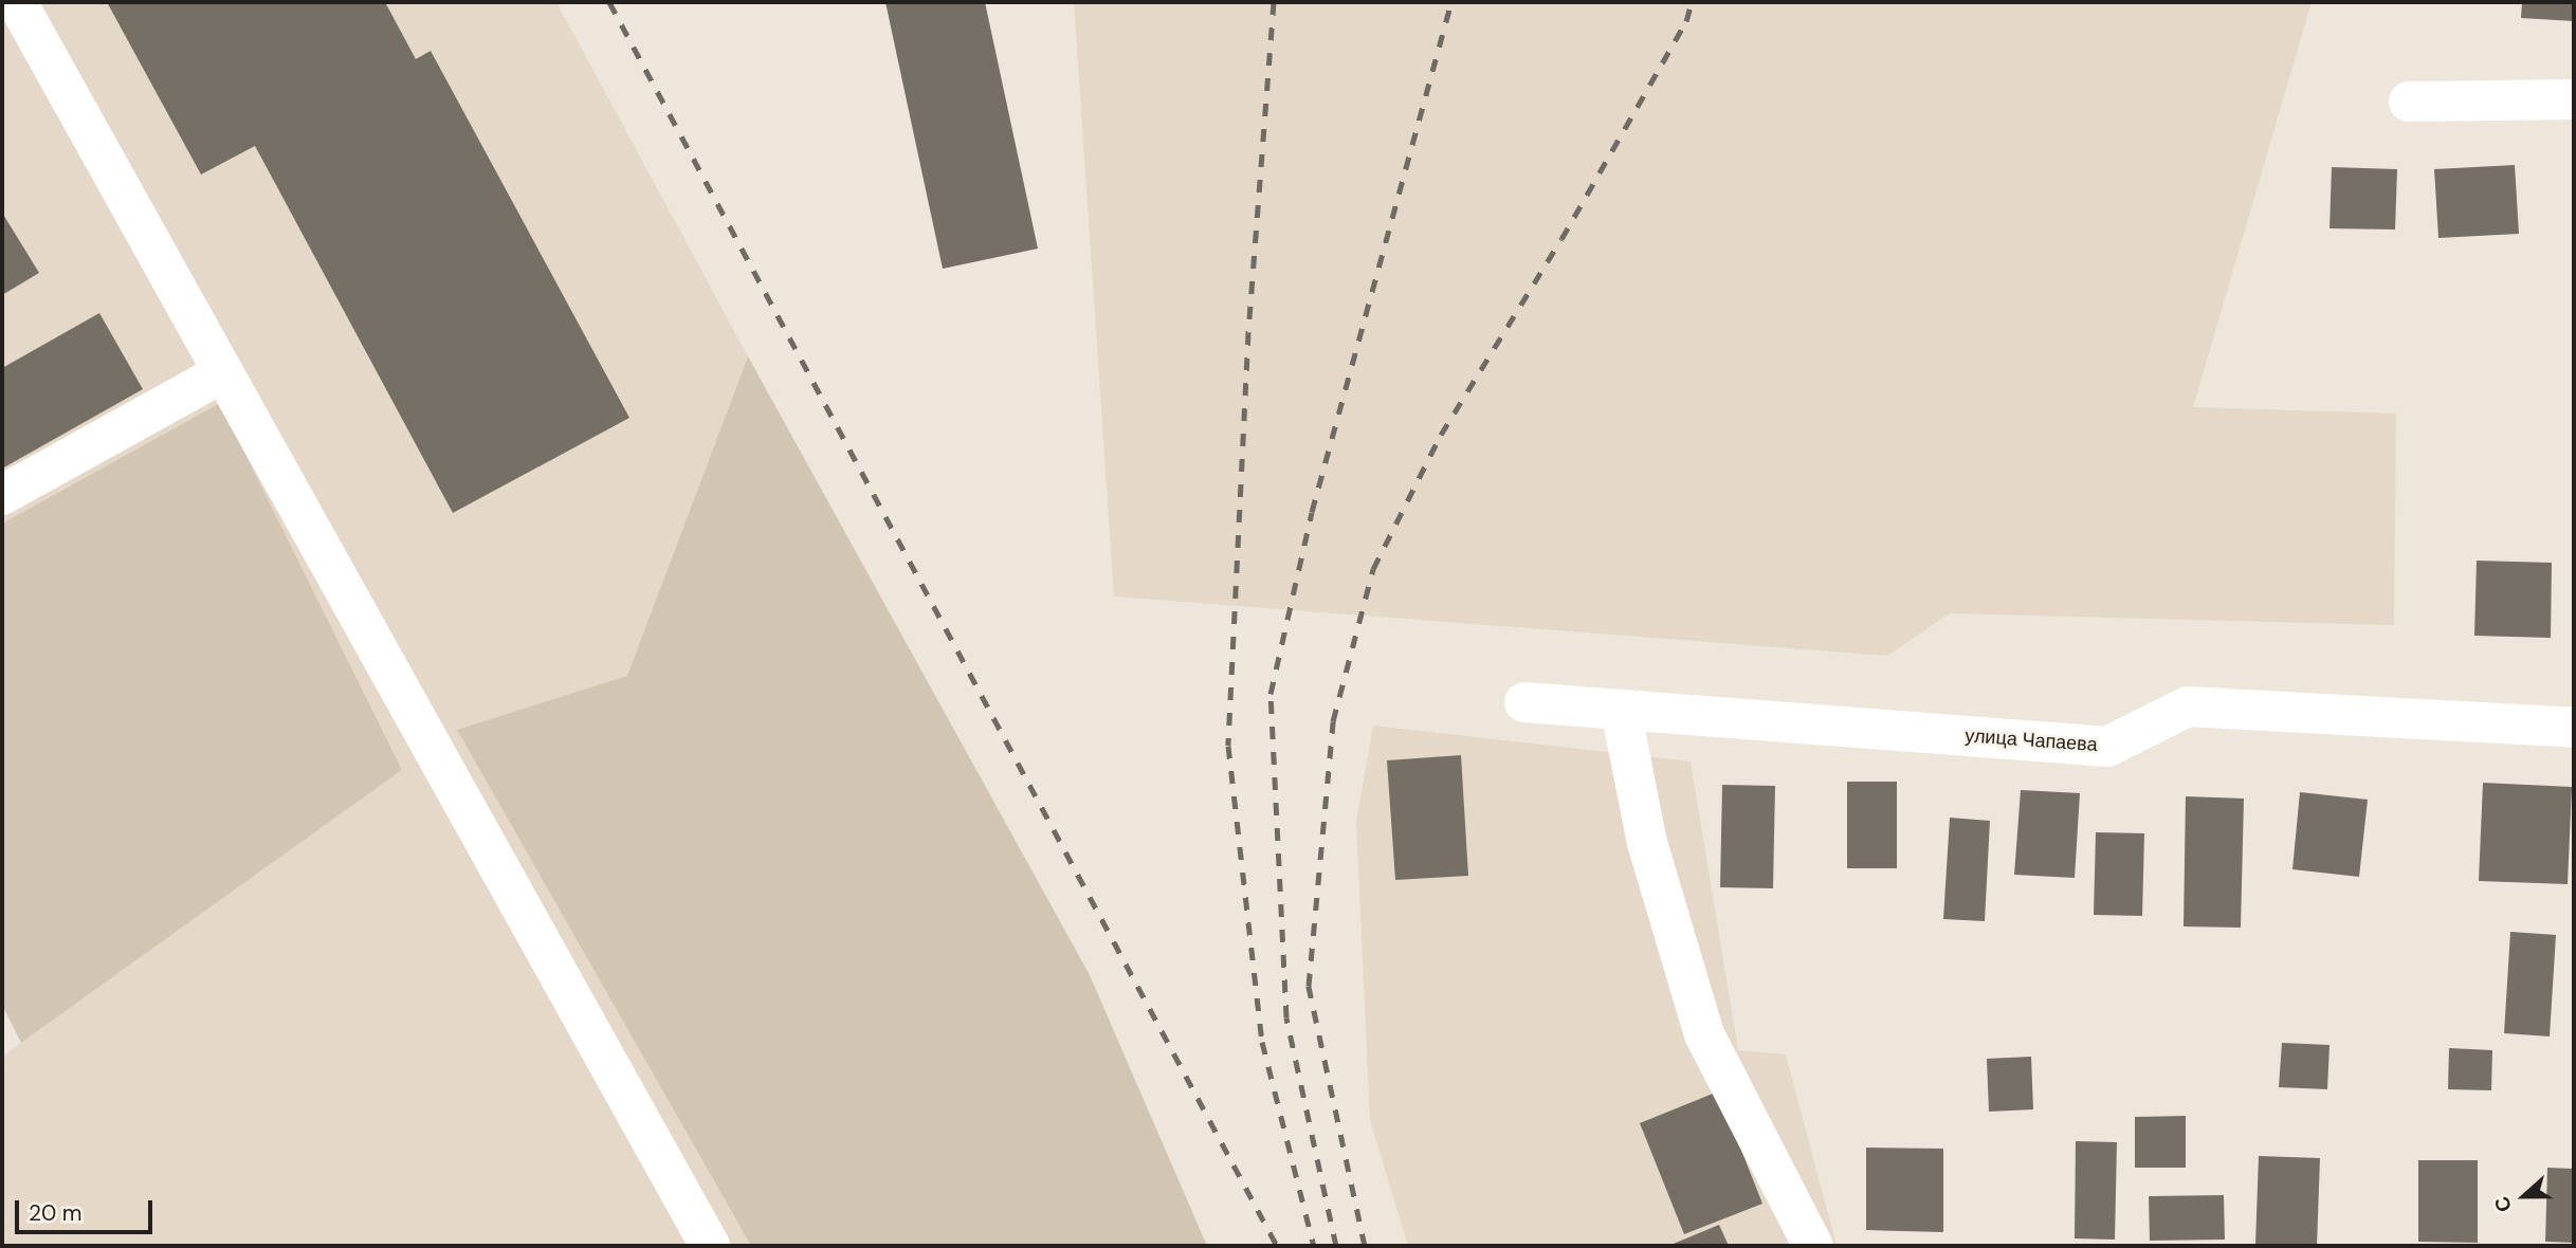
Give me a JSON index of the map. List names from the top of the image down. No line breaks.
{"streets":{"street":["улица Чапаева"]},"scale_bar":"20 m","north":"left"}
